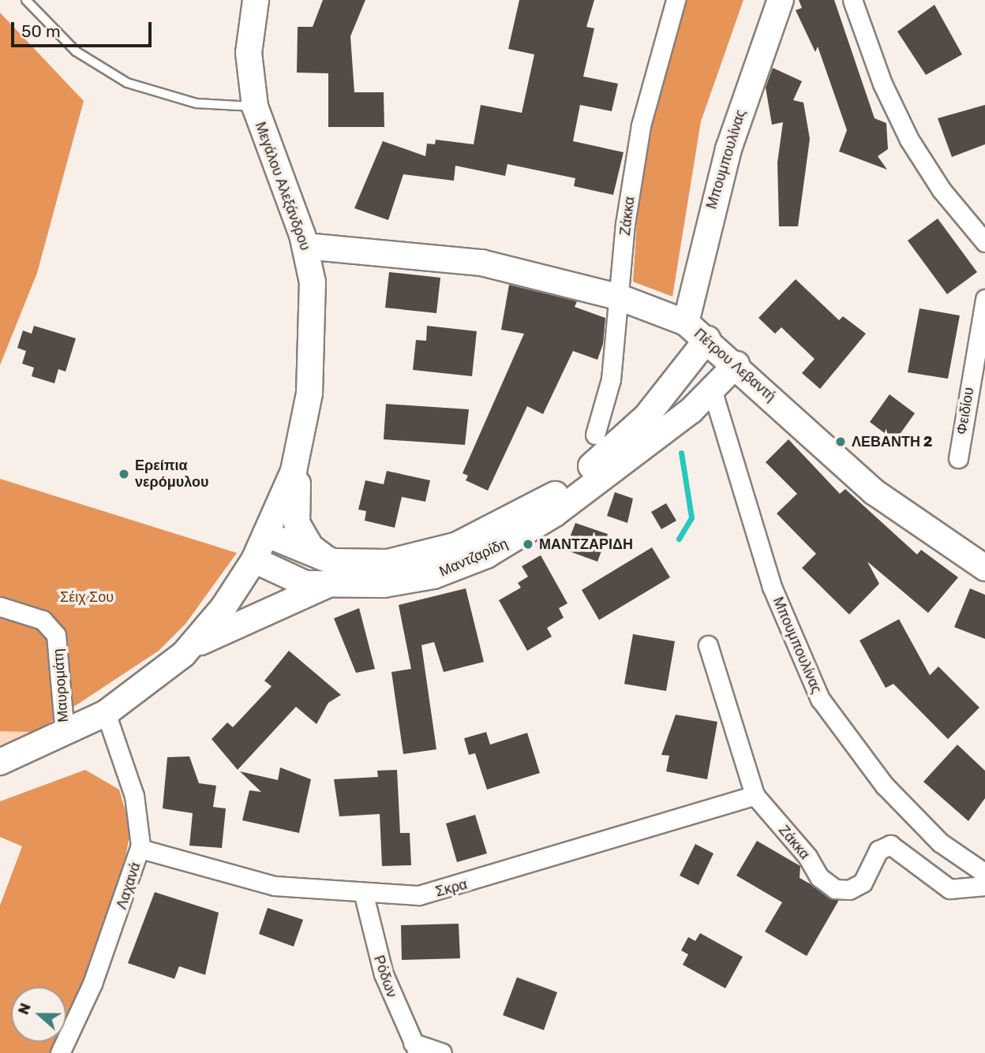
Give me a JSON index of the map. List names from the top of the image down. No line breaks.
{"streets":{"street":["Μπουμπουλίνας","Μεγάλου Αλεξάνδρου","Ζάκκα","Πέτρου Λεβαντή","Φειδίου","Μαντζαρίδη","Μαυρομάτη","Λαχανά","Σκρα","Ρόδων"]},"crossings":[["Μπουμπουλίνας","Πέτρου Λεβαντή"],["Μπουμπουλίνας","Μαντζαρίδη"],["Μεγάλου Αλεξάνδρου","Πέτρου Λεβαντή"],["Μεγάλου Αλεξάνδρου","Μαντζαρίδη"],["Μεγάλου Αλεξάνδρου","Μαυρομάτη"],["Μεγάλου Αλεξάνδρου","Λαχανά"],["Ζάκκα","Πέτρου Λεβαντή"],["Ζάκκα","Σκρα"],["Πέτρου Λεβαντή","Μαντζαρίδη"],["Λαχανά","Σκρα"],["Σκρα","Ρόδων"]],"parks":["Σέιχ Σου"],"places":["ΛΕΒΑΝΤΗ 2","Ερείπια νερόμυλου","ΜΑΝΤΖΑΡΙΔΗ"],"scale_bar":"50 m","north":"left"}
